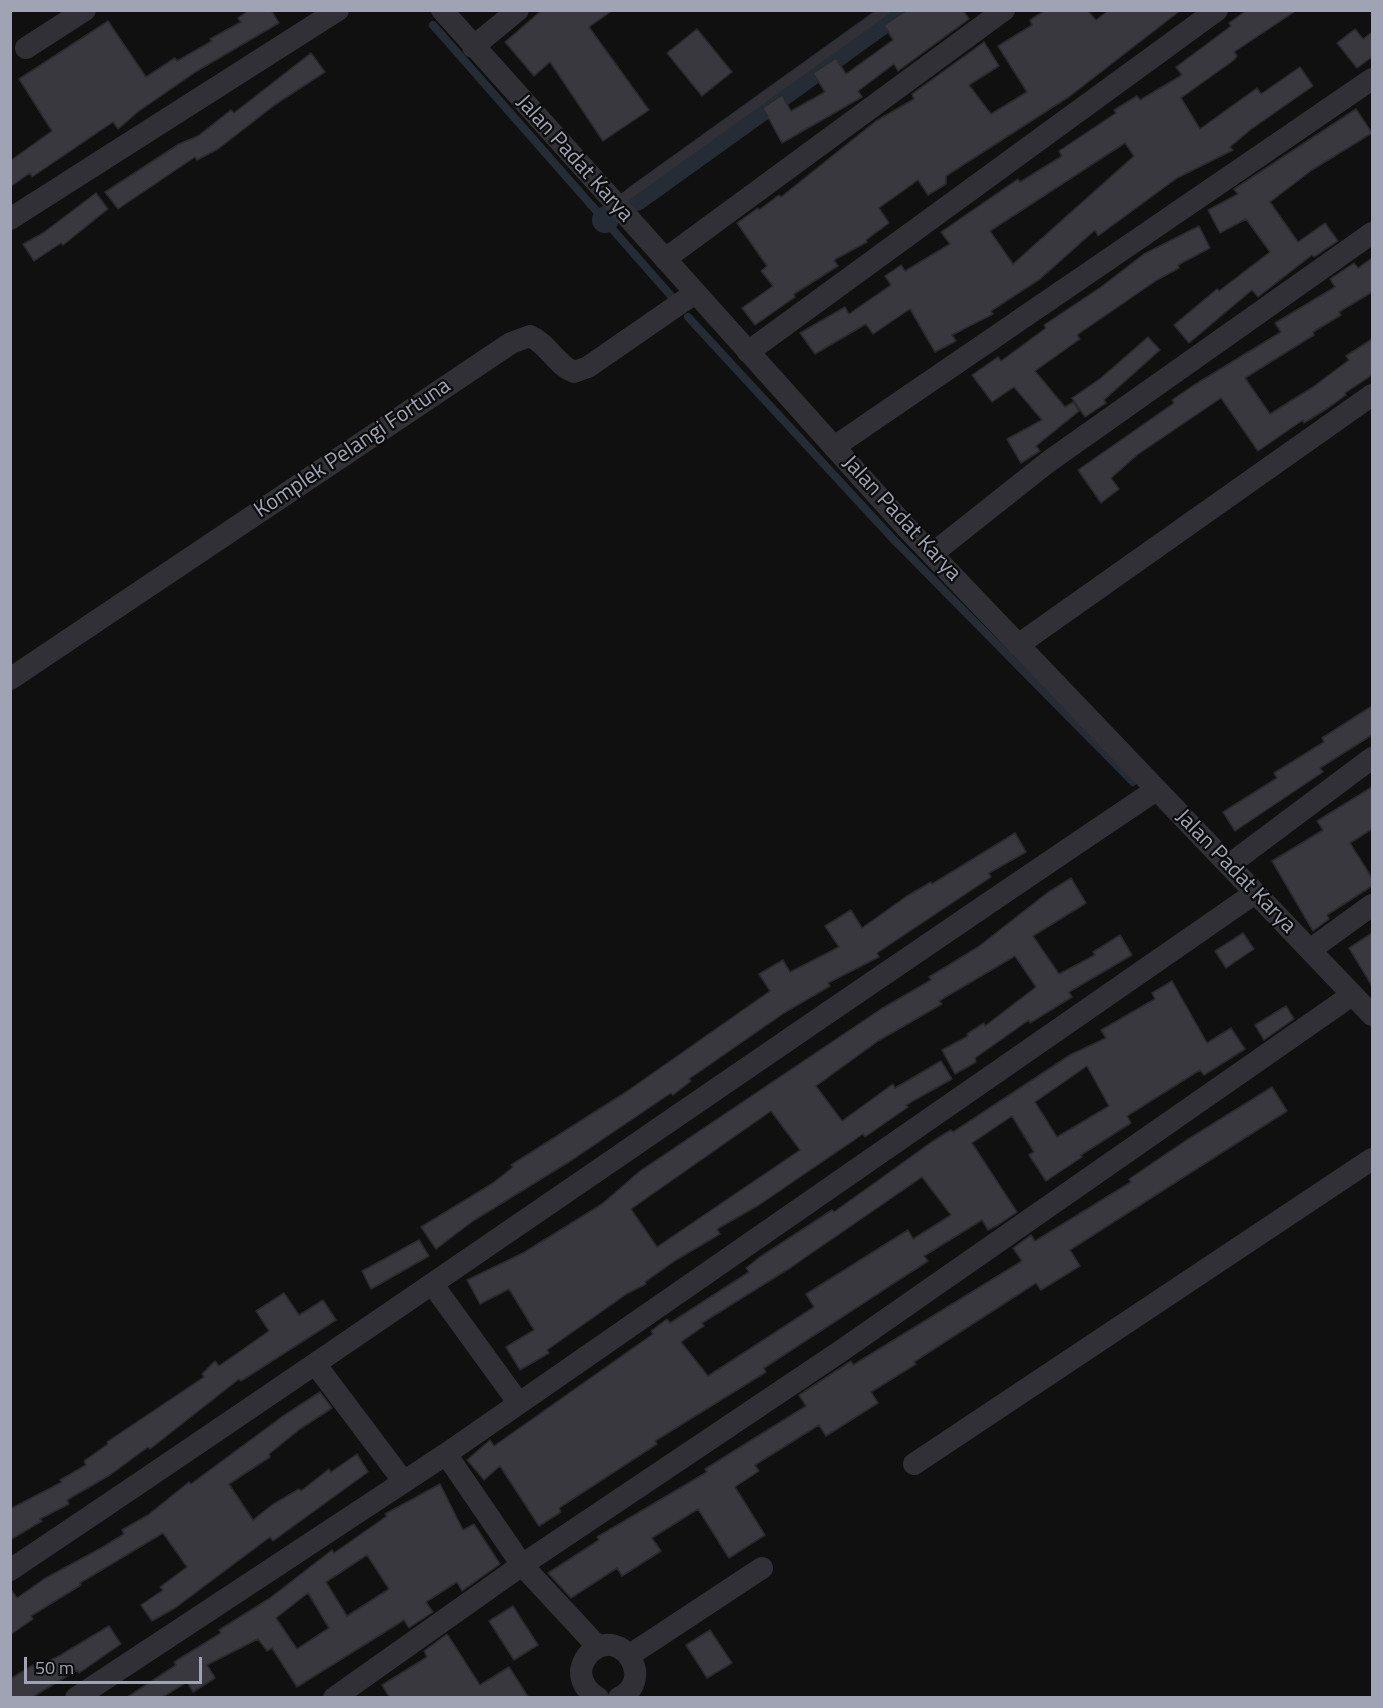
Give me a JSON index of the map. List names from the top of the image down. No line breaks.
{"streets":{"street":["Jalan Padat Karya","Komplek Pelangi Fortuna"]},"crossings":[["Jalan Padat Karya","Komplek Pelangi Fortuna"]],"scale_bar":"50 m"}
